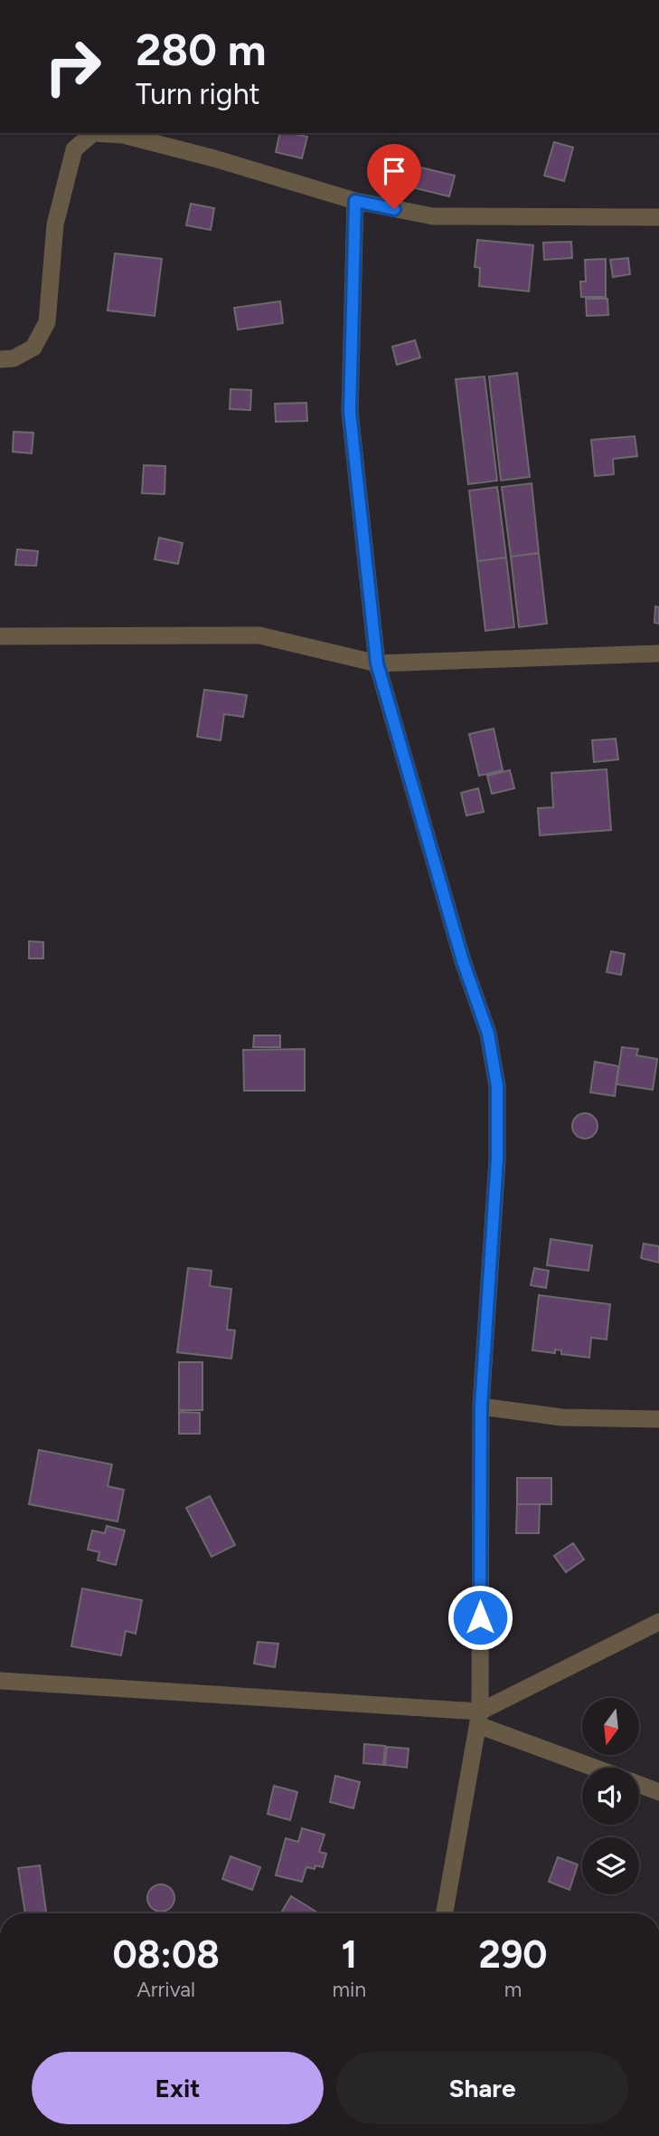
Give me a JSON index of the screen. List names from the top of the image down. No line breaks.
{"north":"bottom","page":{"turn":["280 m","Turn right"],"eta":["08:08","Arrival","1","min","290","m"],"buttons":["Exit","Share"]}}
